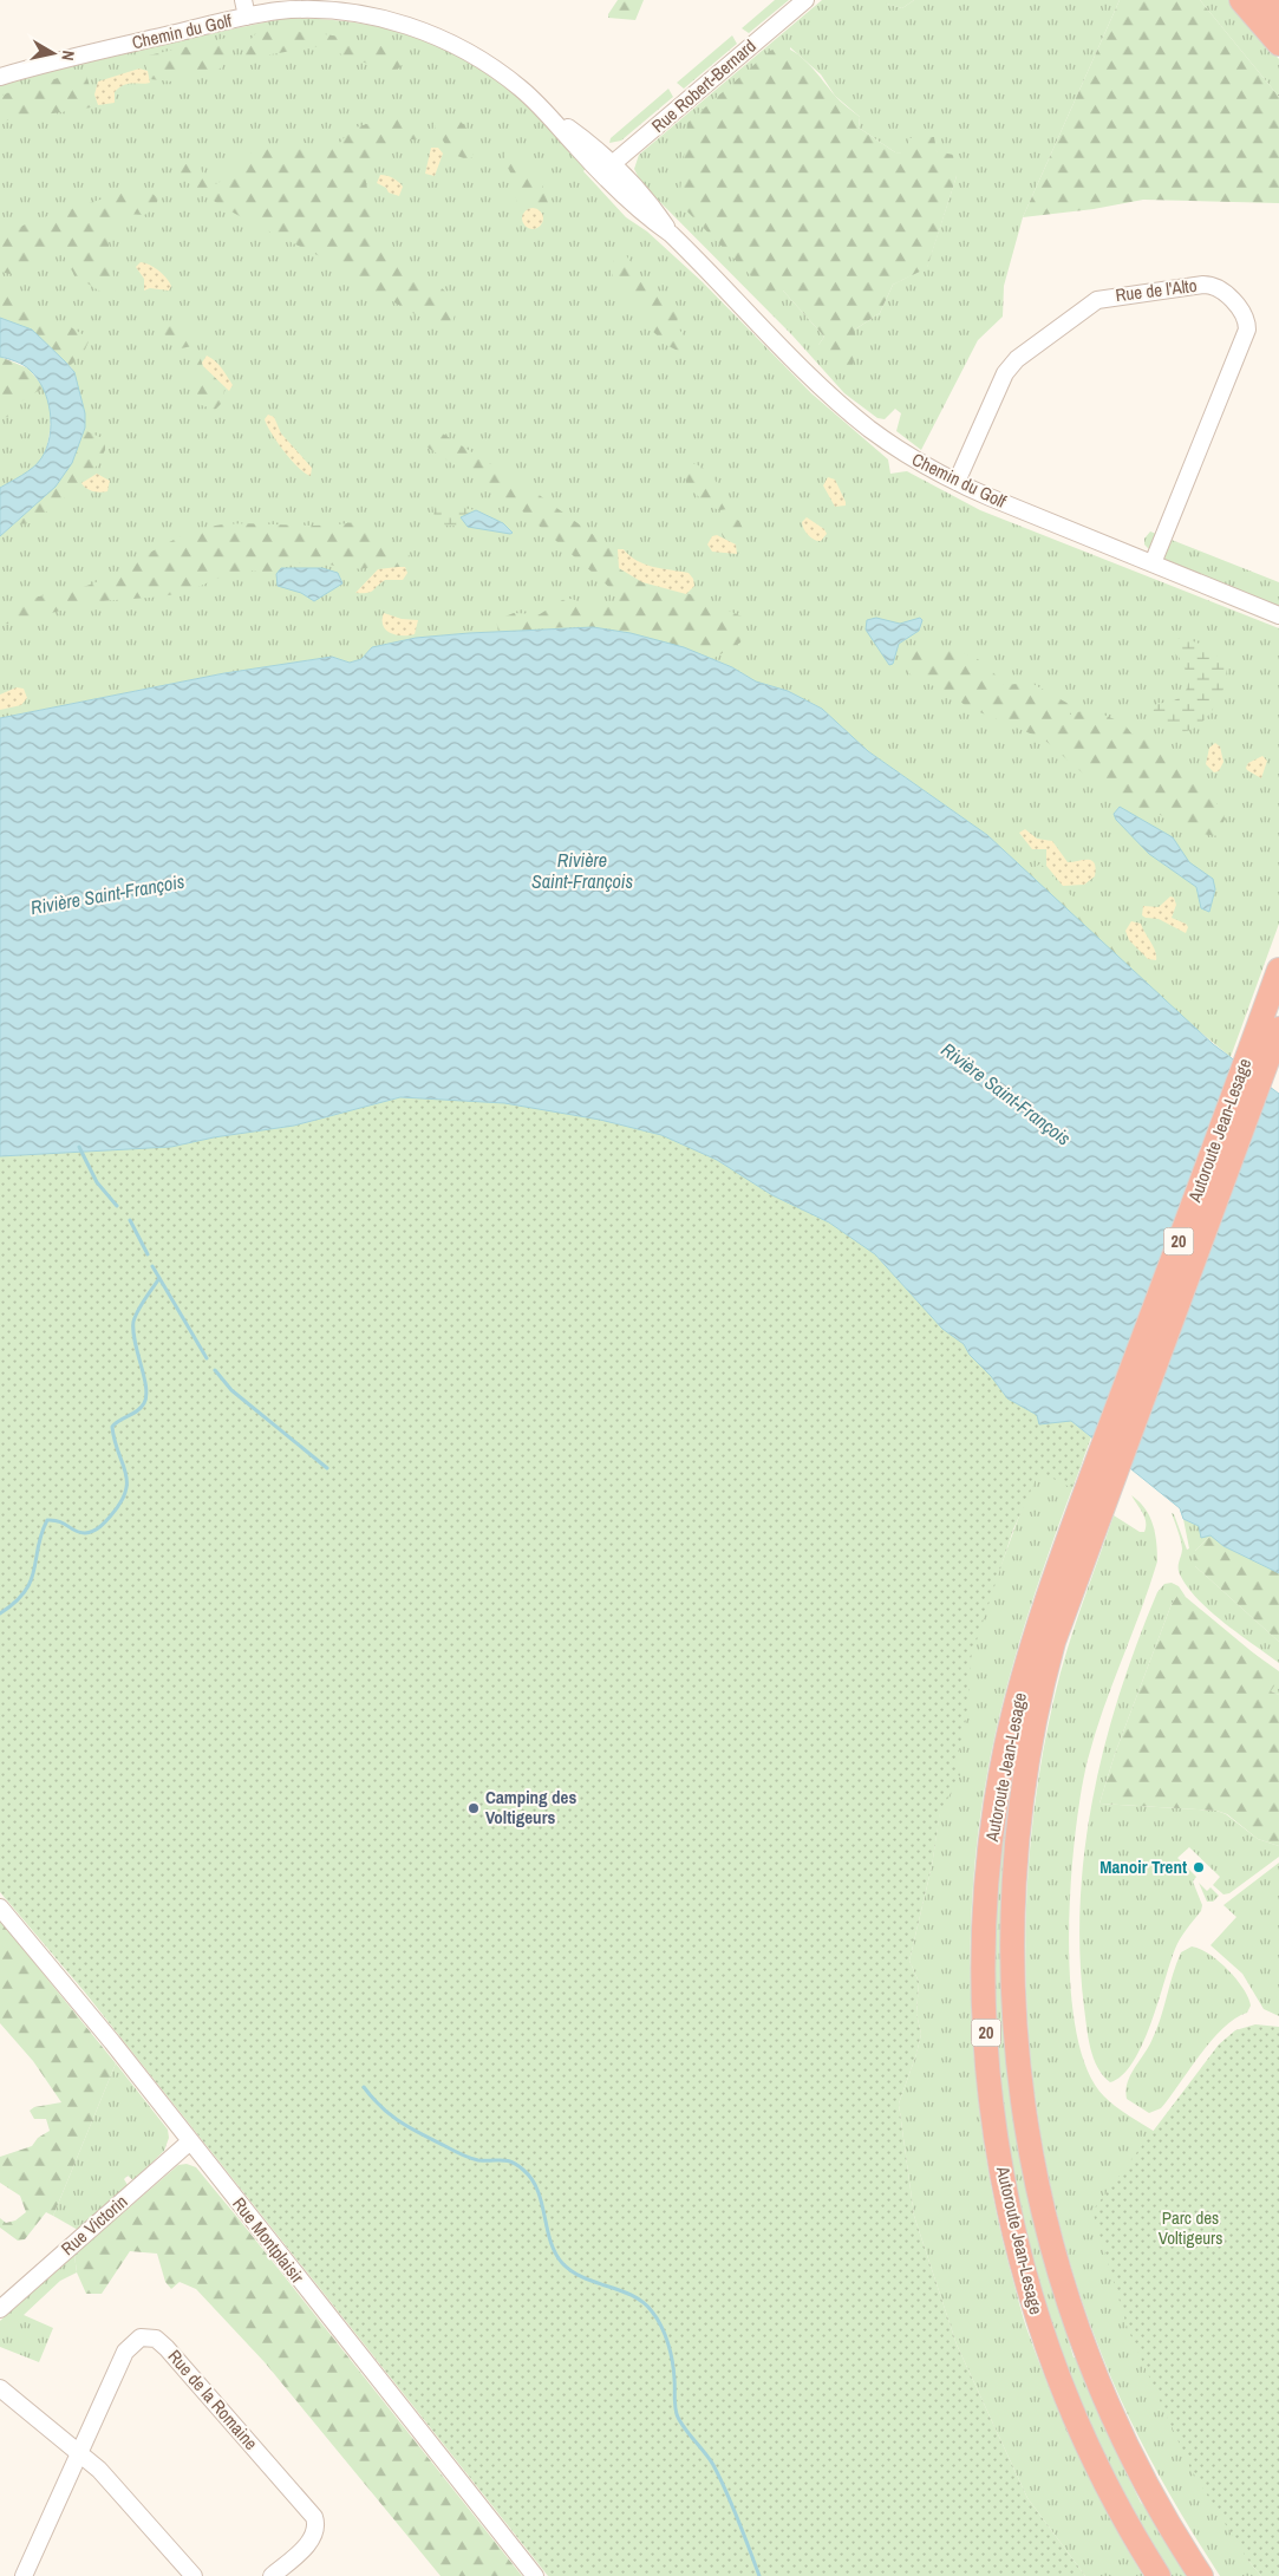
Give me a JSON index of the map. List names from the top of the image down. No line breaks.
{"streets":{"highway":["Autoroute Jean-Lesage","20"],"street":["Chemin du Golf","Rue Robert-Bernard","Rue de l'Alto","Rue Victorin","Rue Montplaisir","Rue de la Romaine"]},"crossings":[["Chemin du Golf","Rue Robert-Bernard"],["Chemin du Golf","Rue de l'Alto"],["Rue Victorin","Rue Montplaisir"]],"water":["Rivière Saint-François"],"parks":["Parc des Voltigeurs"],"places":["Camping des Voltigeurs","Manoir Trent"],"north":"right"}
